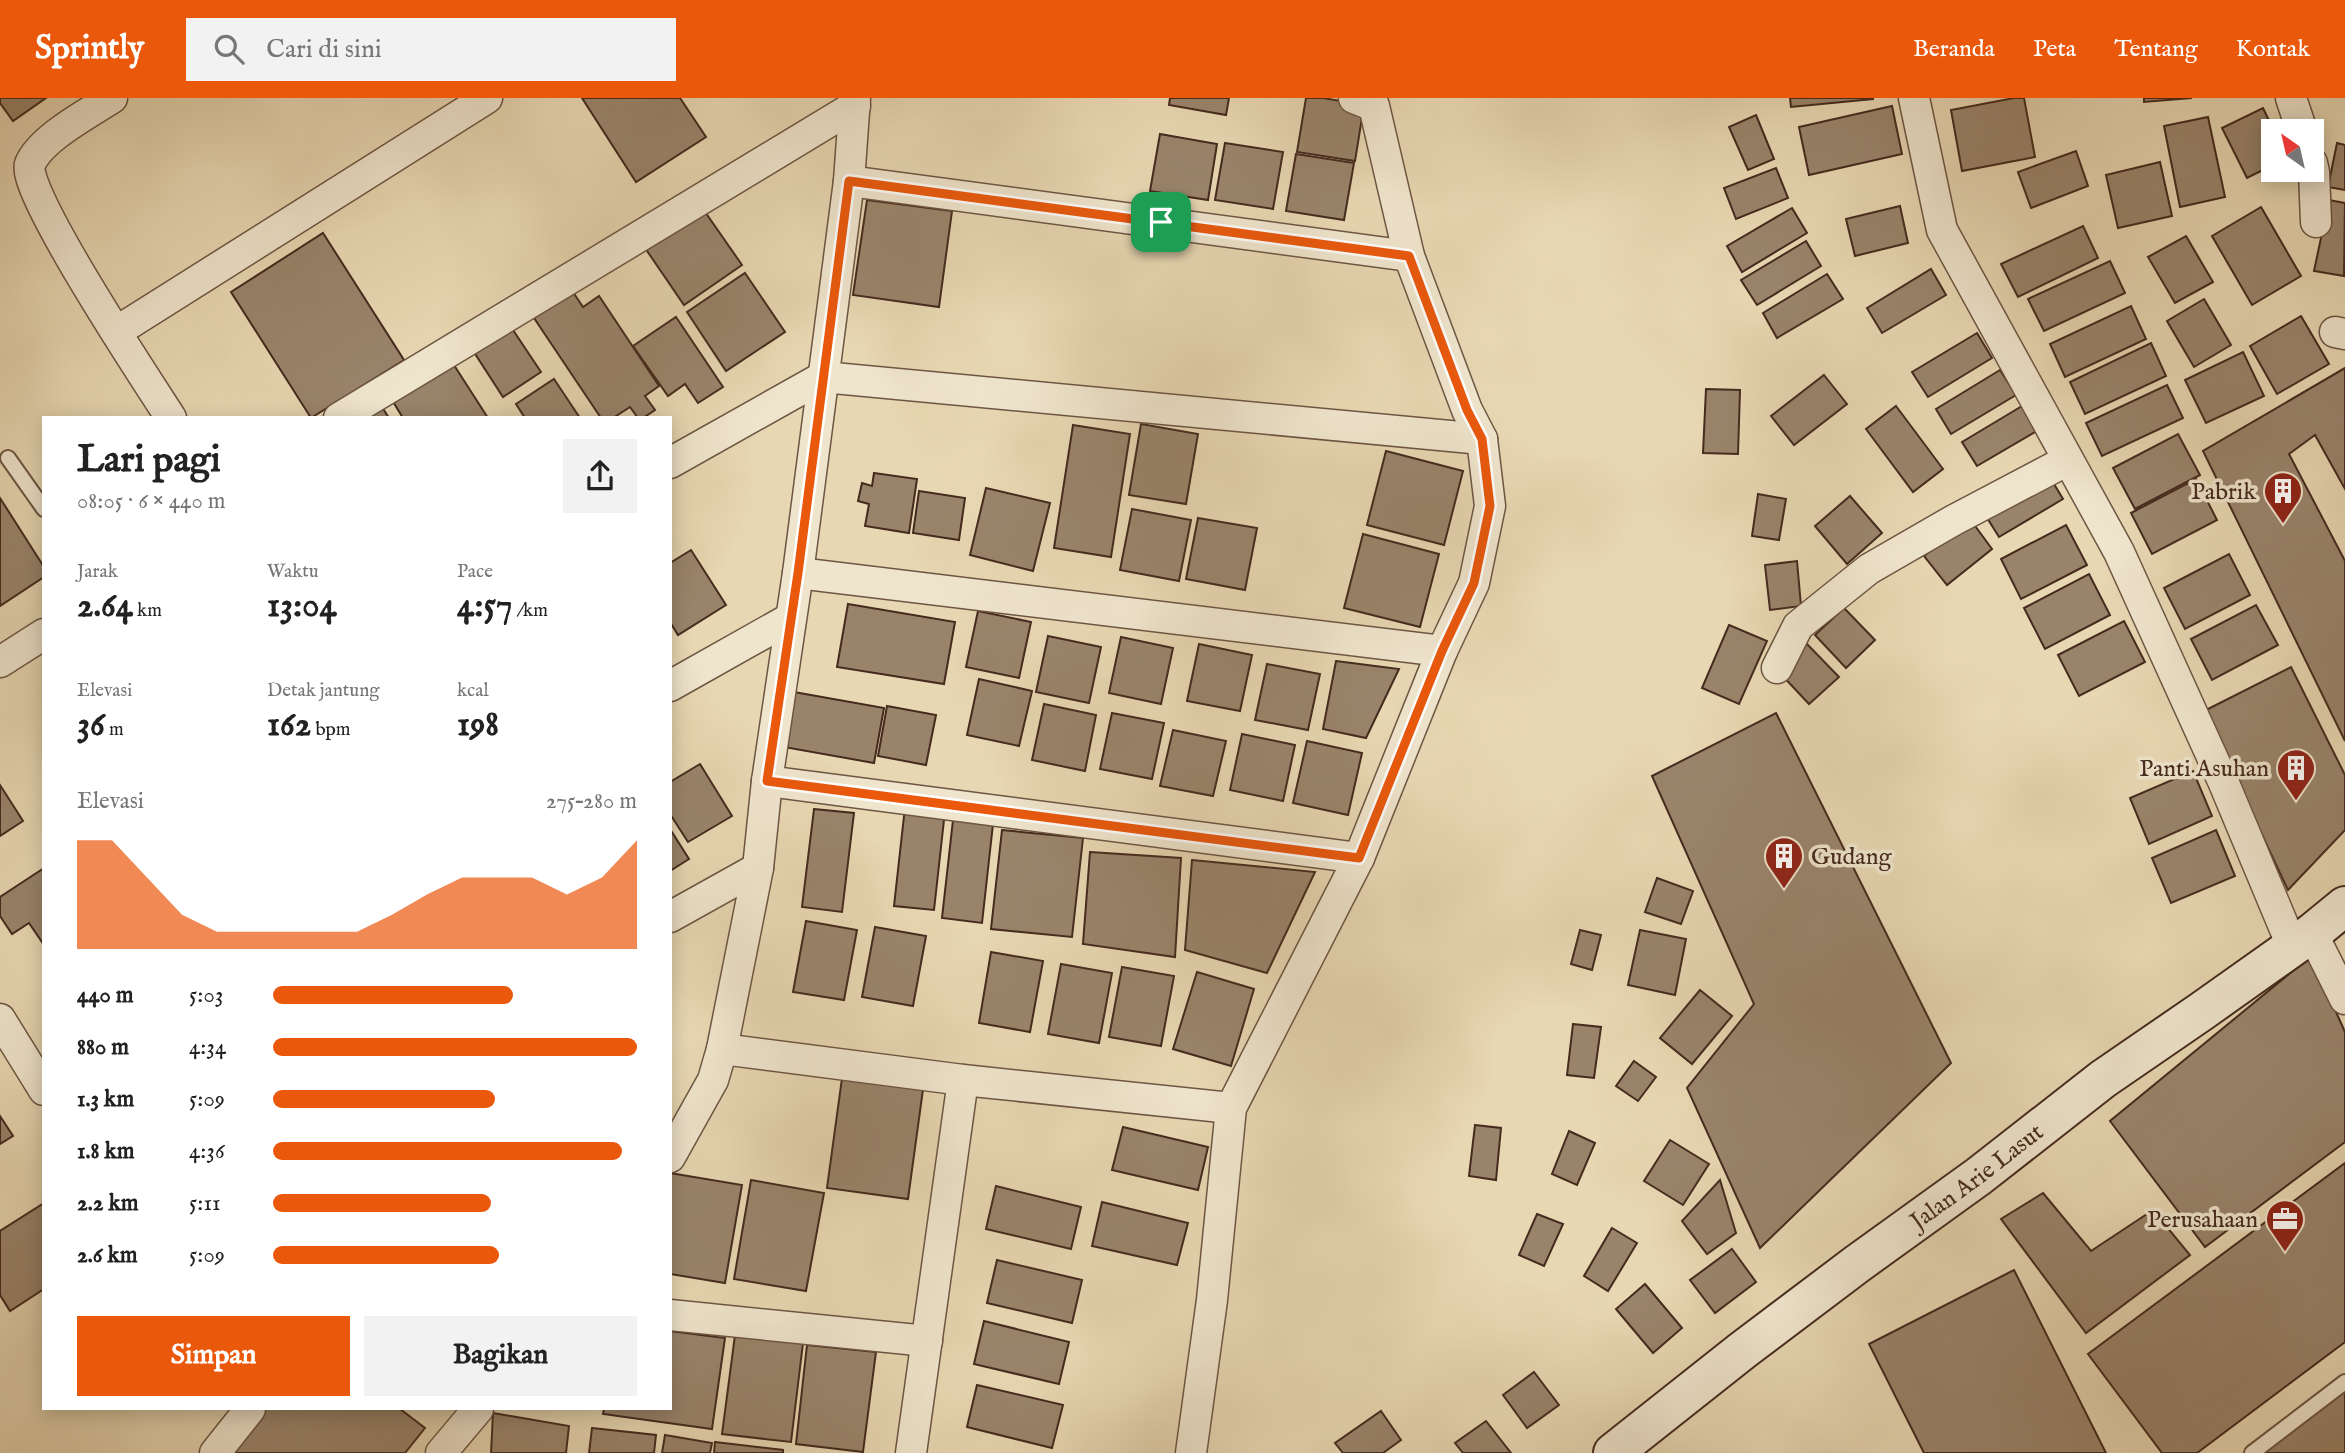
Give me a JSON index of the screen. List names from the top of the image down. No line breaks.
{"streets":{"main road":["Jalan Arie Lasut"]},"places":{"building":["Pabrik","Panti Asuhan","Gudang"],"office":["Perusahaan"]},"north":"top left","page":{"header":"Sprintly","search":"Cari di sini","nav":["Beranda","Peta","Tentang","Kontak"],"heading":["Lari pagi","08:05 · 6 × 440 m"],"stats":[["Jarak","2.64 km"],["Waktu","13:04"],["Pace","4:57 /km"],["Elevasi","36 m"],["Detak jantung","162 bpm"],["kcal","198"]],"chart":["Elevasi","275–280 m"],"list":[{"name":"440 m","note":"5:03"},{"name":"880 m","note":"4:34"},{"name":"1.3 km","note":"5:09"},{"name":"1.8 km","note":"4:36"},{"name":"2.2 km","note":"5:11"},{"name":"2.6 km","note":"5:09"}],"buttons":["Simpan","Bagikan"]}}
